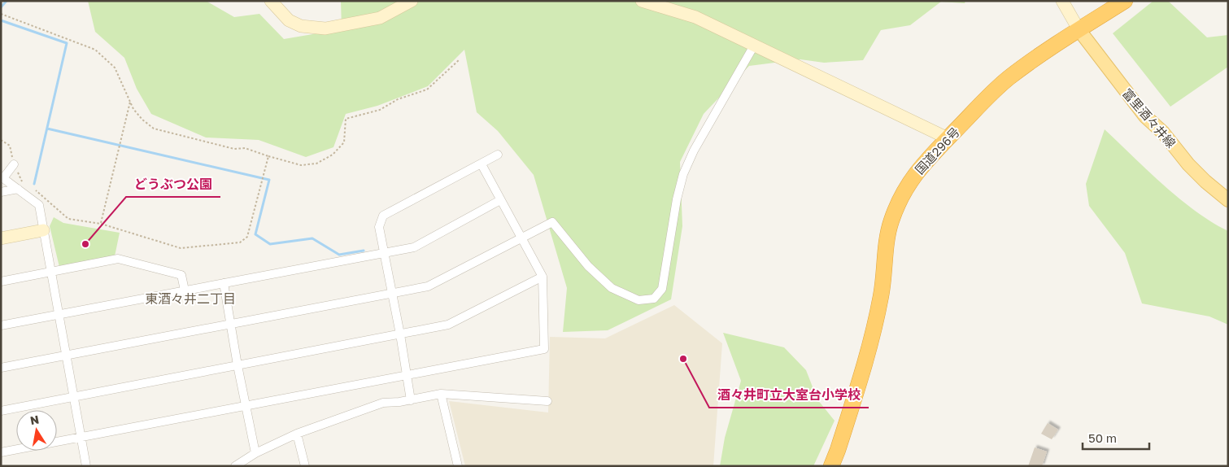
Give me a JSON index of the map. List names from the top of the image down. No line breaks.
{"streets":{"highway":["国道296号"],"main road":["富里酒々井線"]},"crossings":[["富里酒々井線","国道296号"]],"districts":["東酒々井二丁目"],"places":["どうぶつ公園","酒々井町立大室台小学校"],"scale_bar":"50 m","north":"top"}
